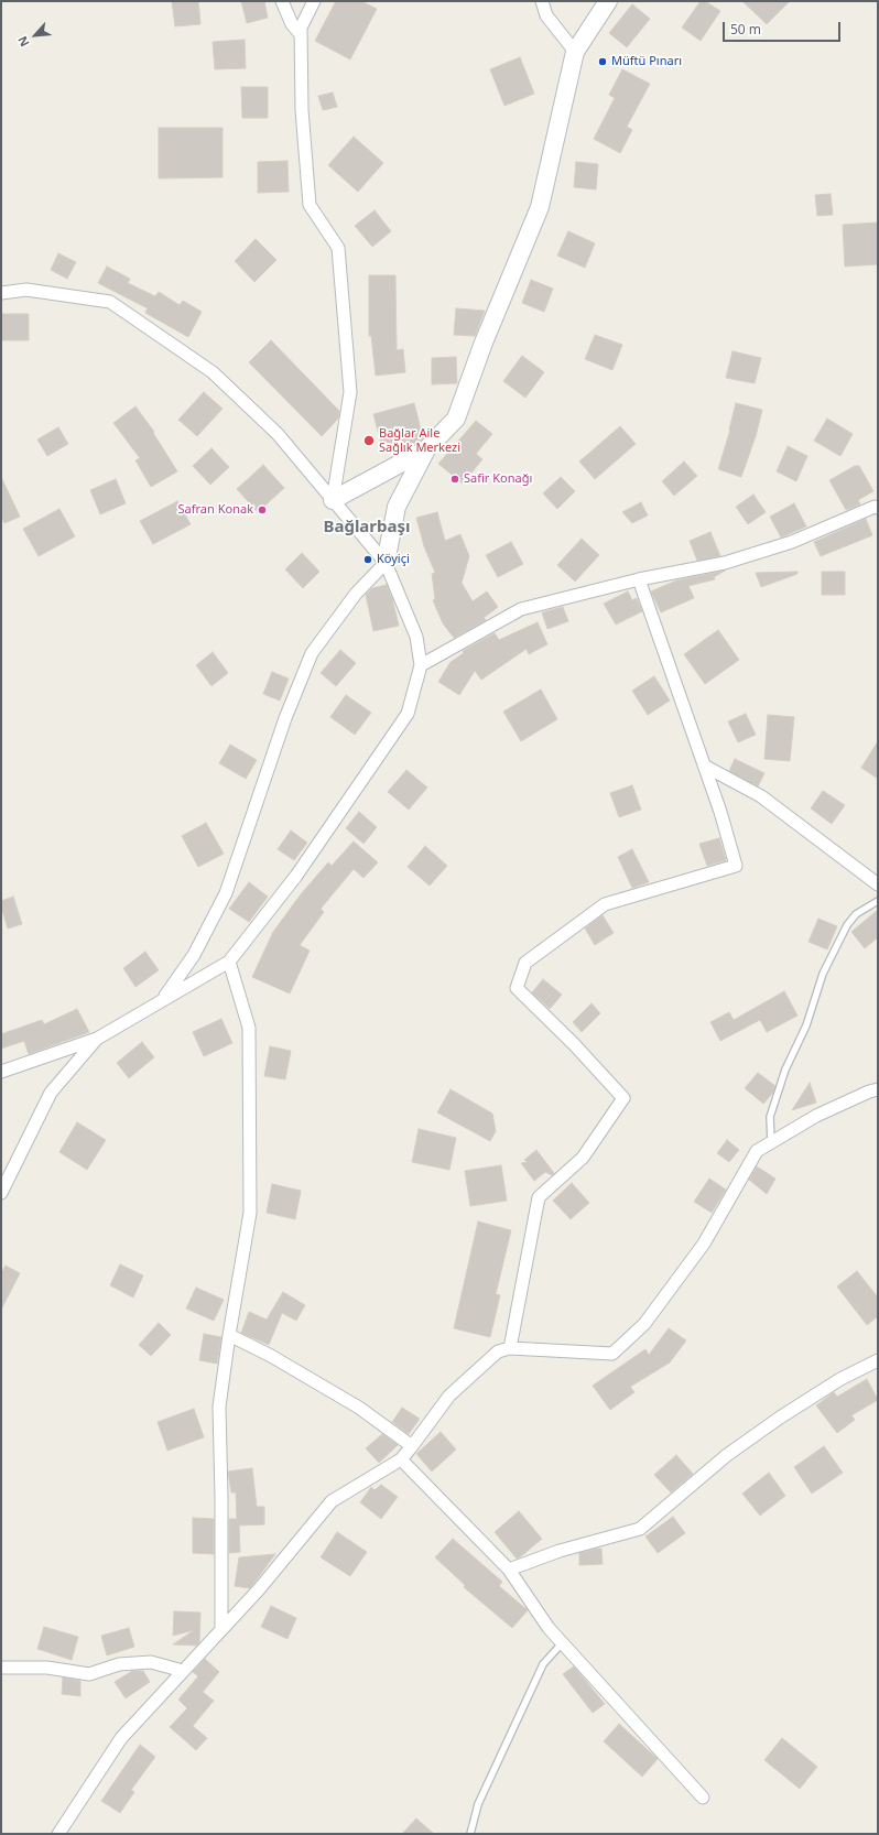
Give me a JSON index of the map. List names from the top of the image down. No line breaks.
{"districts":["Bağlarbaşı"],"places":["Müftü Pınarı","Bağlar Aile Sağlık Merkezi","Safir Konağı","Safran Konak","Köyiçi"],"scale_bar":"50 m","north":"bottom left"}
